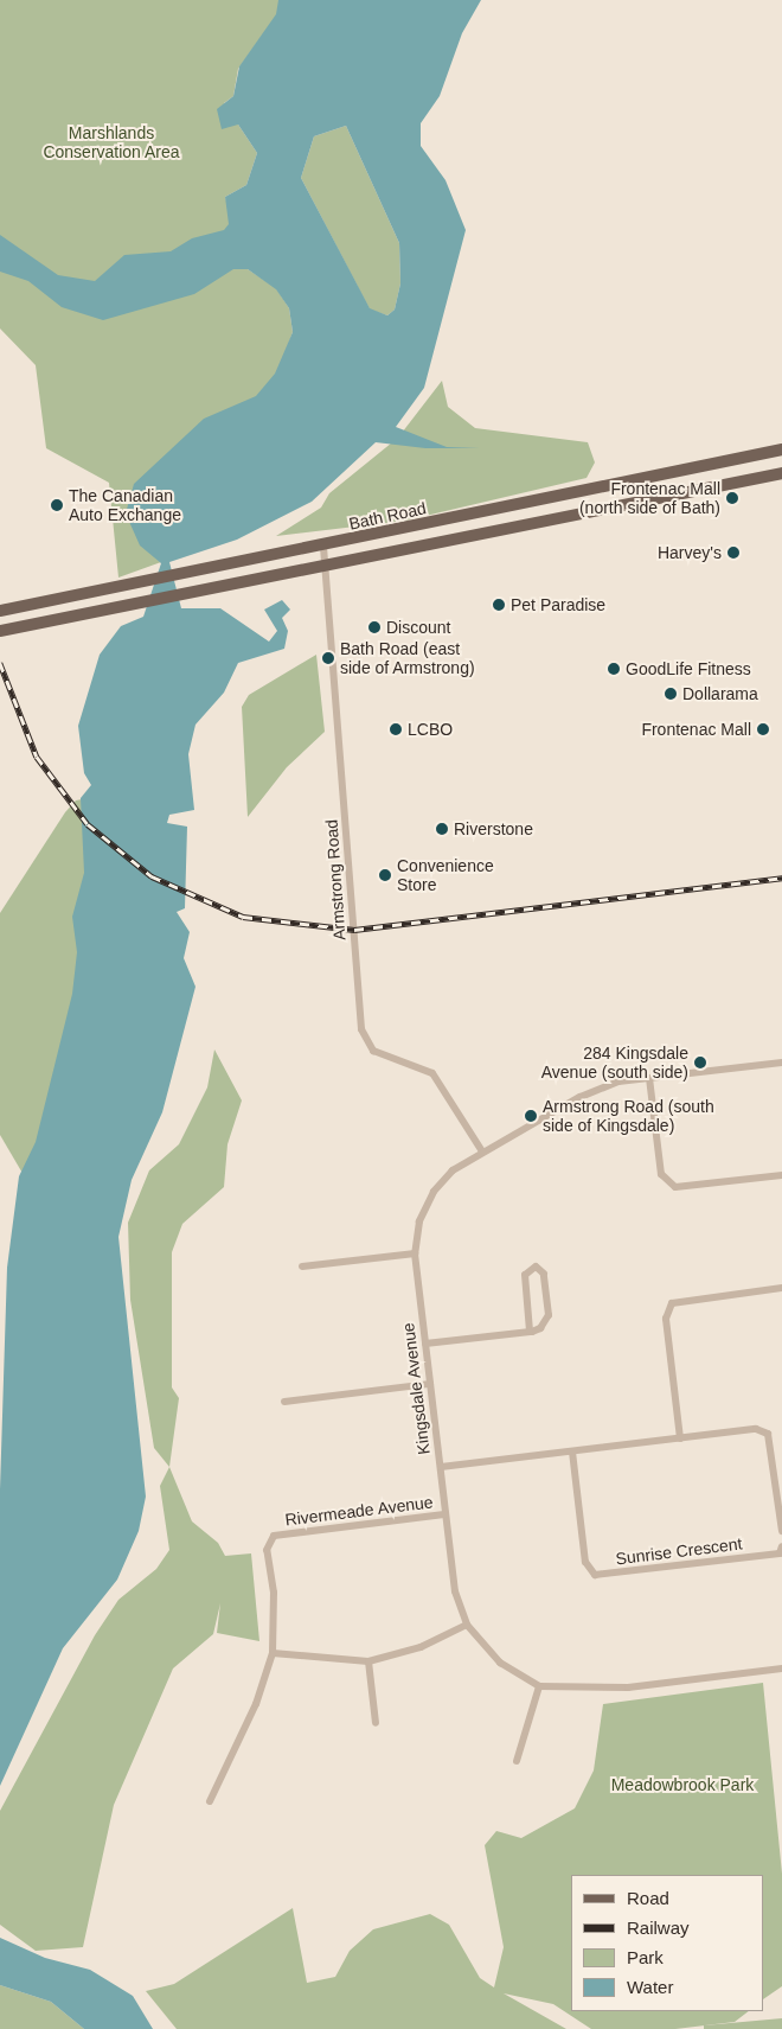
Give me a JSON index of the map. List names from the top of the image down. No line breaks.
{"streets":{"main road":["Bath Road"],"street":["Armstrong Road","Kingsdale Avenue","Rivermeade Avenue","Sunrise Crescent"]},"crossings":[["Bath Road","Armstrong Road"],["Armstrong Road","Kingsdale Avenue"],["Kingsdale Avenue","Rivermeade Avenue"]],"parks":["Marshlands Conservation Area","Meadowbrook Park"],"places":["Frontenac Mall (north side of Bath)","The Canadian Auto Exchange","Harvey's","Pet Paradise","Discount","Bath Road (east side of Armstrong)","GoodLife Fitness","Dollarama","LCBO","Frontenac Mall","Riverstone","Convenience Store","284 Kingsdale Avenue (south side)","Armstrong Road (south side of Kingsdale)"],"legend":["Road","Railway","Park","Water"]}
